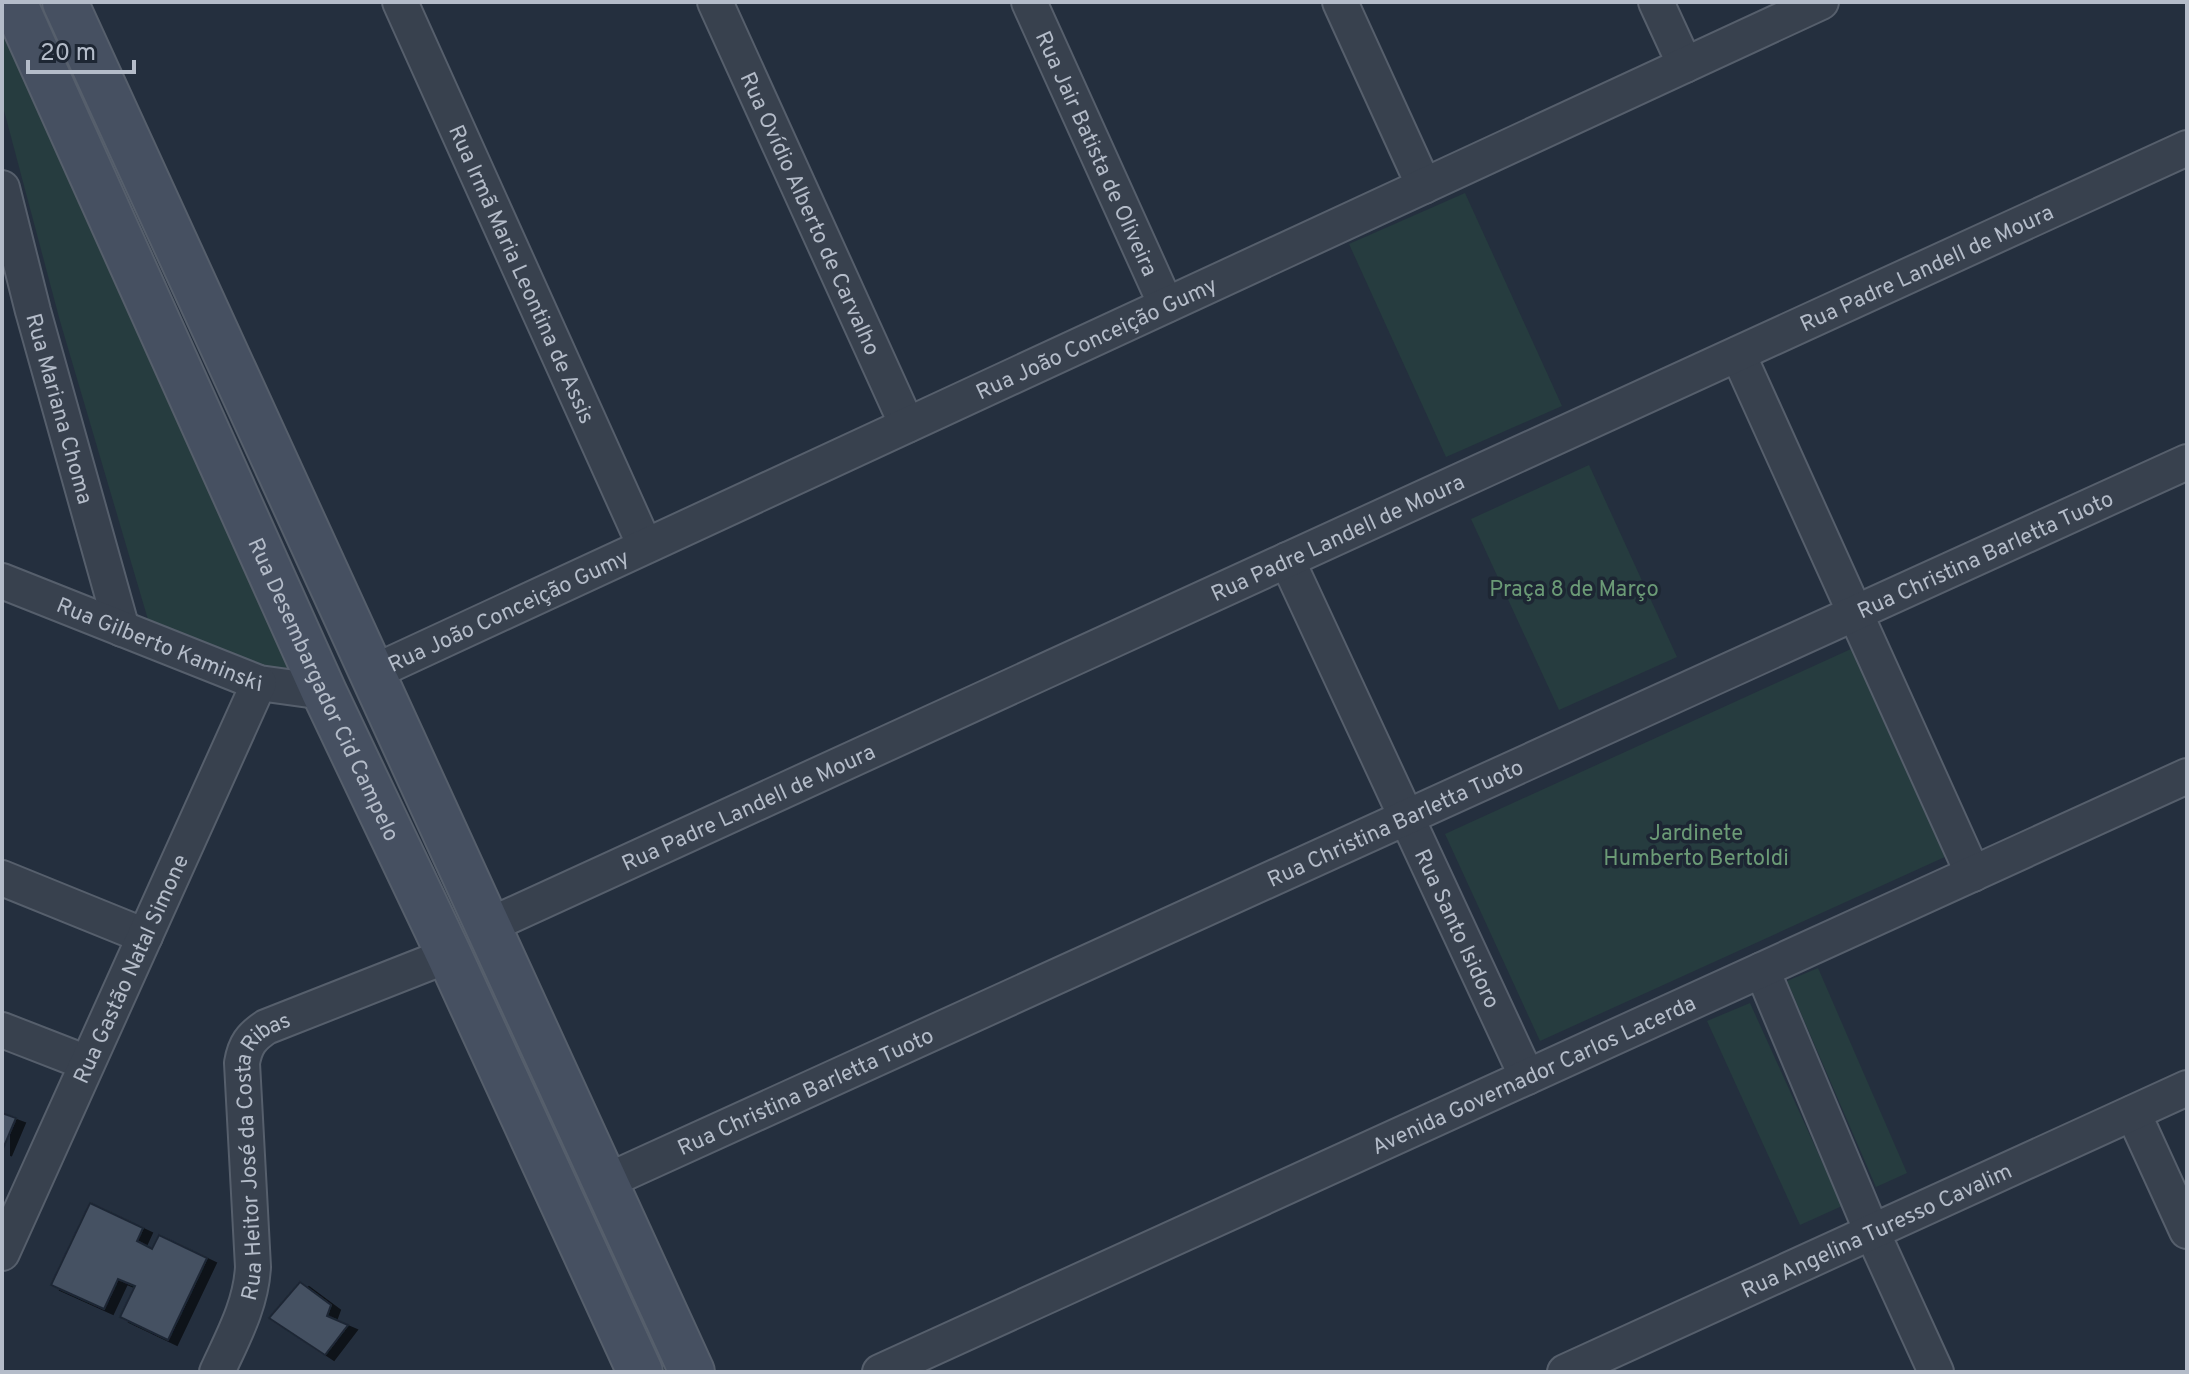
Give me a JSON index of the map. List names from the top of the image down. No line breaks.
{"streets":{"main road":["Rua Desembargador Cid Campelo"],"street":["Rua Jair Batista de Oliveira","Rua Ovídio Alberto de Carvalho","Rua Padre Landell de Moura","Rua Irmã Maria Leontina de Assis","Rua João Conceição Gumy","Rua Mariana Choma","Rua Christina Barletta Tuoto","Rua Gilberto Kaminski","Rua Santo Isidoro","Rua Gastão Natal Simone","Avenida Governador Carlos Lacerda","Rua Heitor José da Costa Ribas","Rua Angelina Turesso Cavalim"]},"crossings":[["Rua Jair Batista de Oliveira","Rua João Conceição Gumy"],["Rua Ovídio Alberto de Carvalho","Rua João Conceição Gumy"],["Rua Padre Landell de Moura","Rua Santo Isidoro"],["Rua Irmã Maria Leontina de Assis","Rua João Conceição Gumy"],["Rua Mariana Choma","Rua Gilberto Kaminski"],["Rua Christina Barletta Tuoto","Rua Santo Isidoro"],["Rua Gilberto Kaminski","Rua Desembargador Cid Campelo"],["Rua Gilberto Kaminski","Rua Gastão Natal Simone"],["Rua Desembargador Cid Campelo","Rua Heitor José da Costa Ribas"],["Rua Santo Isidoro","Avenida Governador Carlos Lacerda"]],"parks":["Praça 8 de Março","Jardinete Humberto Bertoldi"],"scale_bar":"20 m"}
